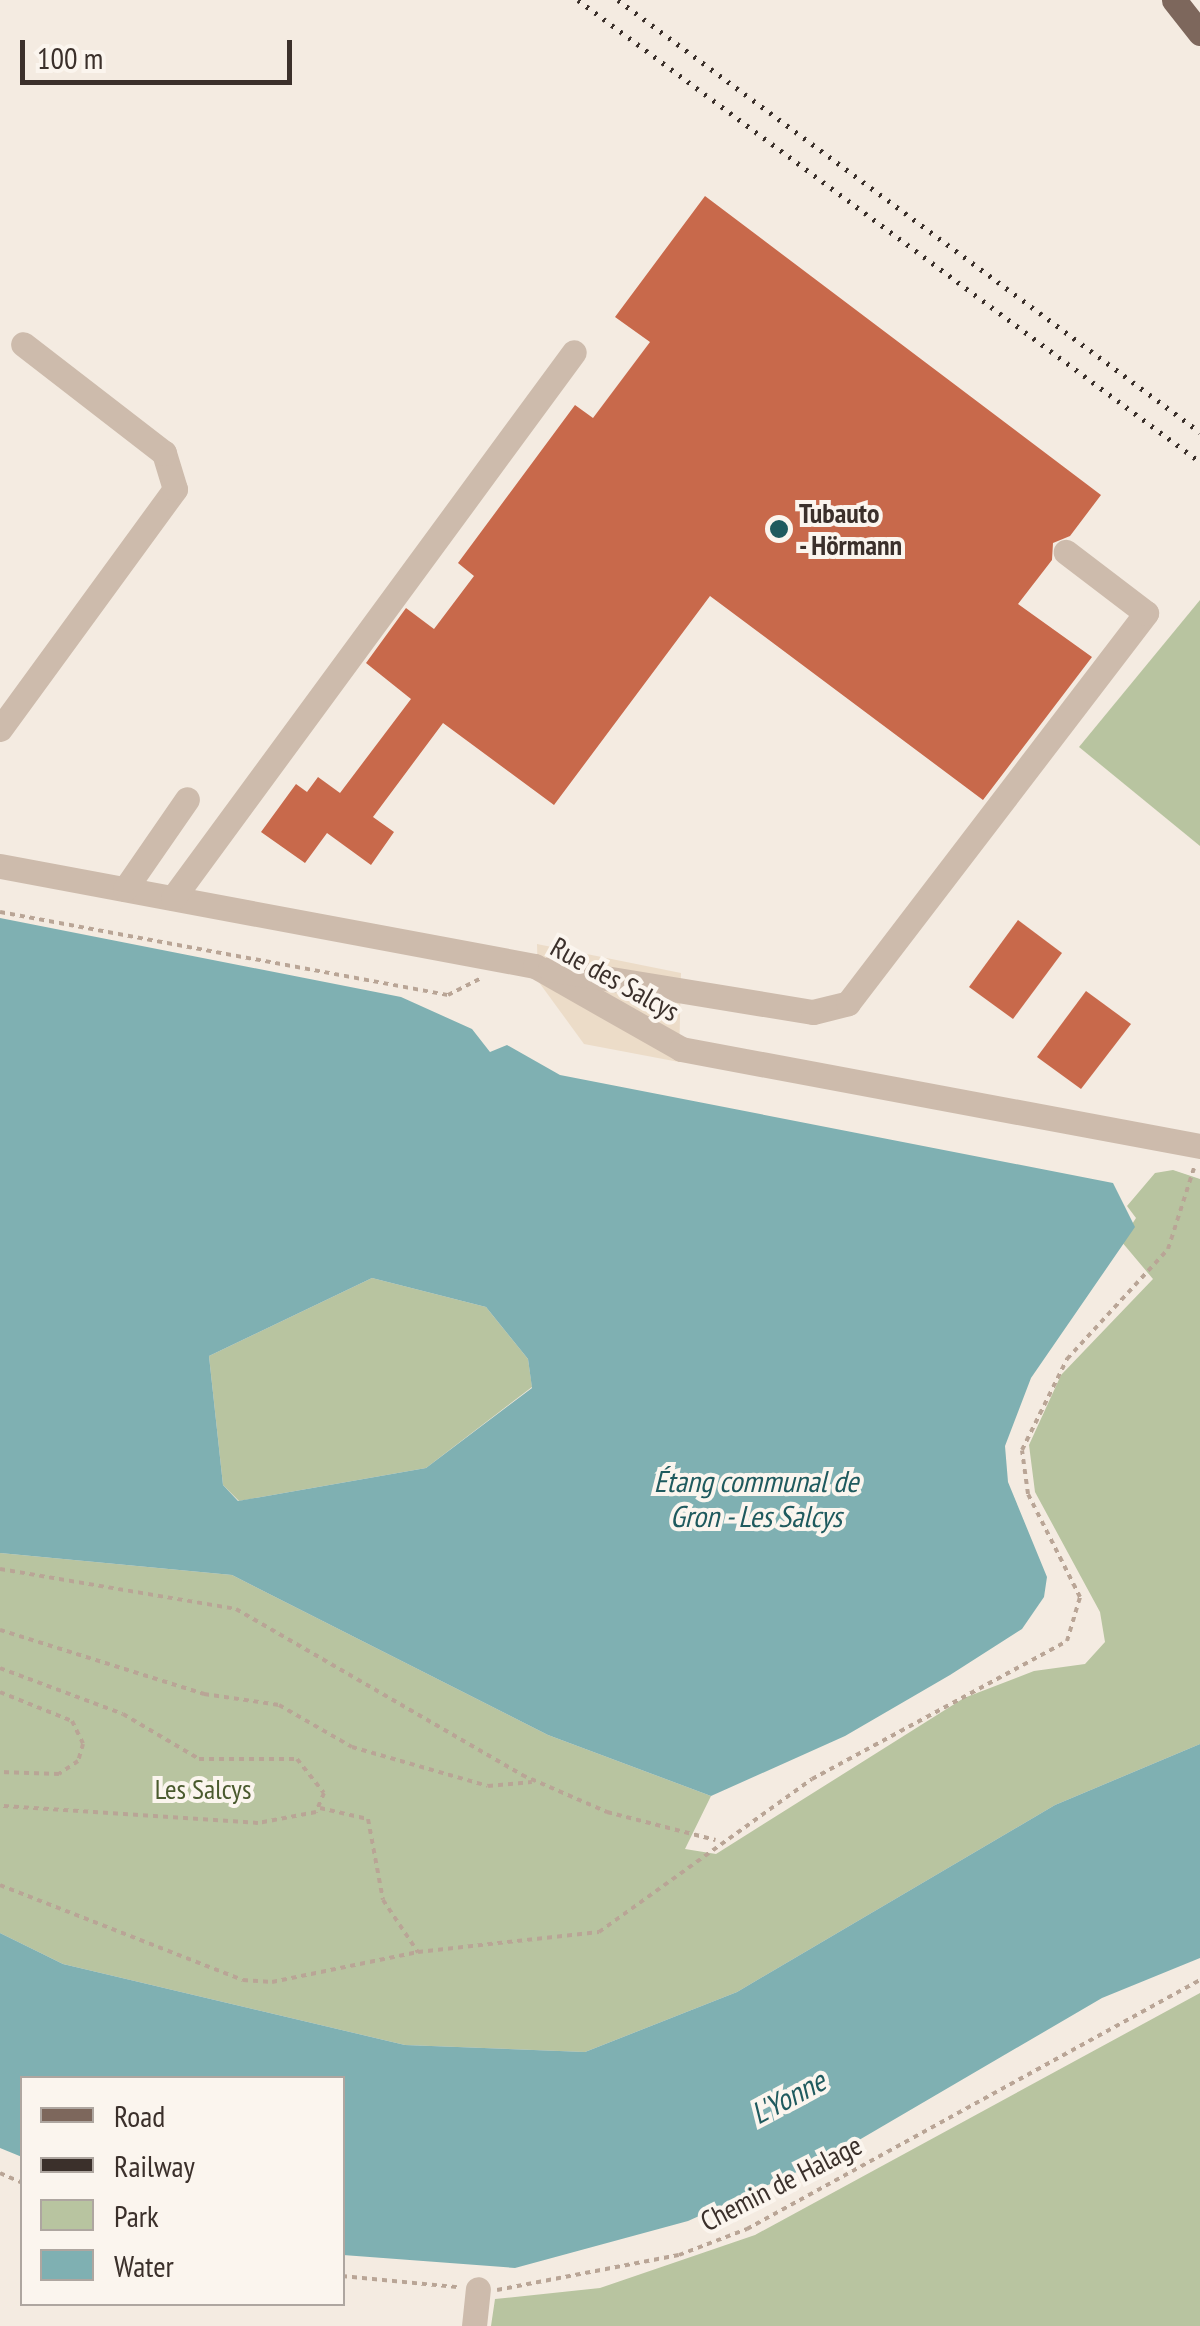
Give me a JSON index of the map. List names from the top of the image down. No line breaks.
{"streets":{"street":["Rue des Salcys"],"path":["Chemin de Halage"]},"water":["Étang communal de Gron - Les Salcys","L'Yonne"],"parks":["Les Salcys"],"places":["Tubauto - Hörmann"],"legend":["Road","Railway","Park","Water"],"scale_bar":"100 m"}
